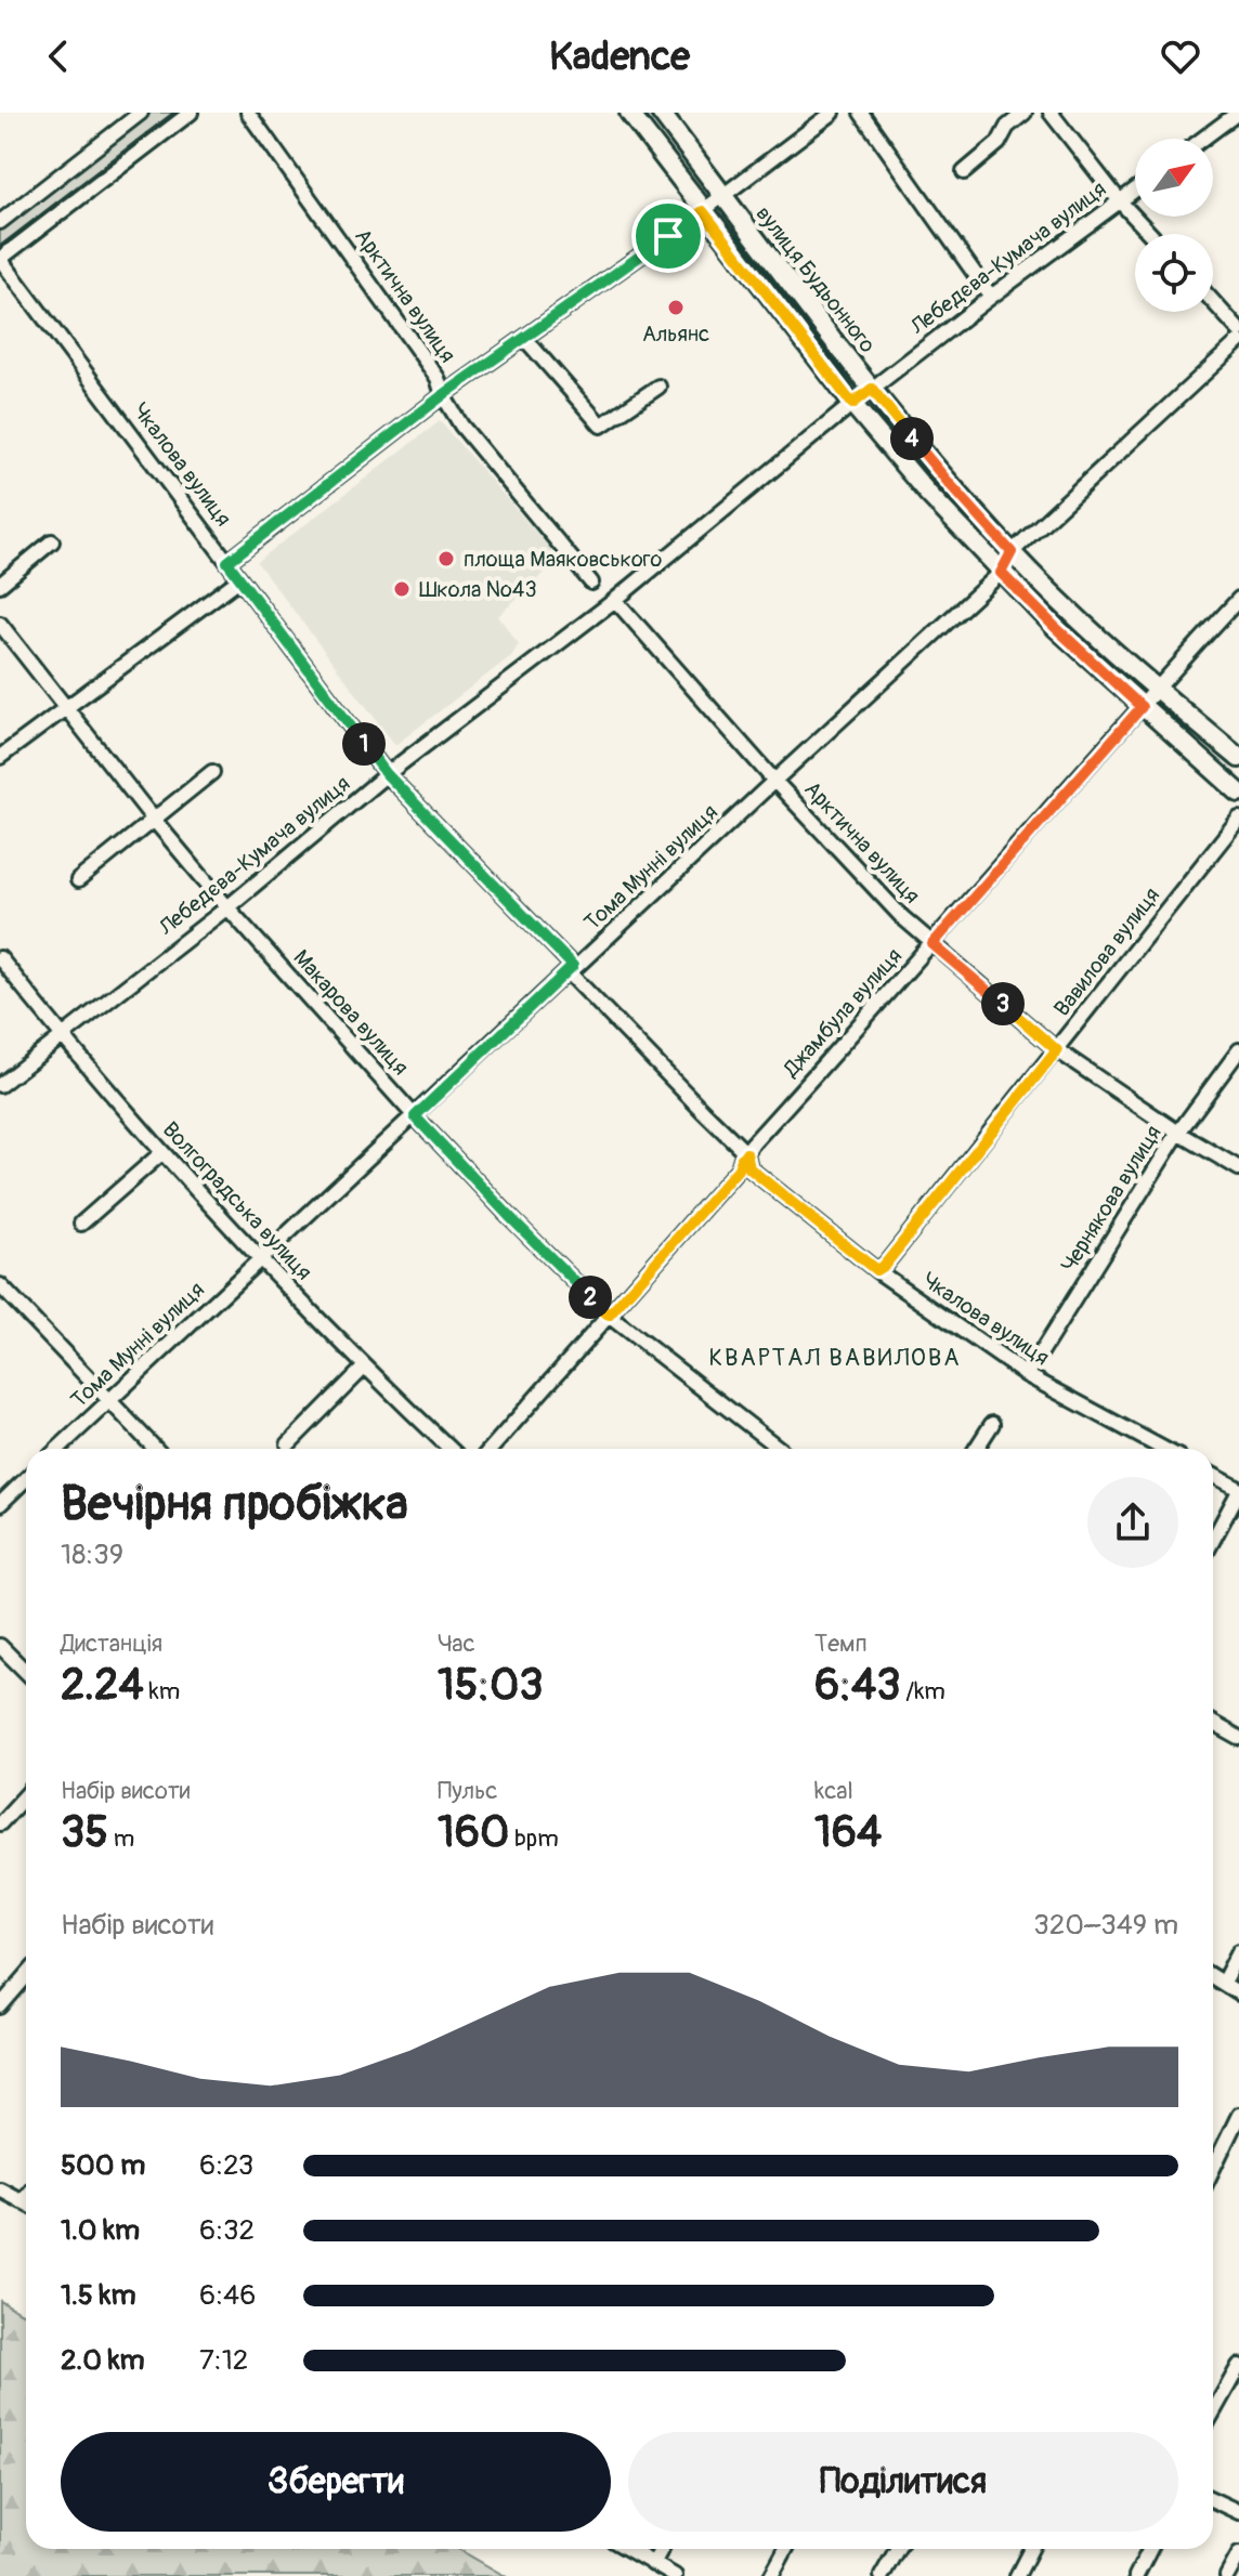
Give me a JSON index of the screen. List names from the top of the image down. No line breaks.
{"streets":{"main road":["вулиця Будьонного"],"street":["Лебедєва-Кумача вулиця","Арктична вулиця","Чкалова вулиця","Тома Мунні вулиця","Вавилова вулиця","Макарова вулиця","Джамбула вулиця","Чернякова вулиця","Волгоградська вулиця"]},"crossings":[["Лебедєва-Кумача вулиця","вулиця Будьонного"],["Лебедєва-Кумача вулиця","Арктична вулиця"],["Лебедєва-Кумача вулиця","Чкалова вулиця"],["Лебедєва-Кумача вулиця","Макарова вулиця"],["Лебедєва-Кумача вулиця","Волгоградська вулиця"],["вулиця Будьонного","Тома Мунні вулиця"],["вулиця Будьонного","Джамбула вулиця"],["Арктична вулиця","Тома Мунні вулиця"],["Арктична вулиця","Вавилова вулиця"],["Арктична вулиця","Джамбула вулиця"],["Арктична вулиця","Чернякова вулиця"],["Чкалова вулиця","Тома Мунні вулиця"],["Чкалова вулиця","Вавилова вулиця"],["Чкалова вулиця","Джамбула вулиця"],["Чкалова вулиця","Чернякова вулиця"],["Тома Мунні вулиця","Макарова вулиця"],["Тома Мунні вулиця","Волгоградська вулиця"],["Макарова вулиця","Джамбула вулиця"]],"districts":["КВАРТАЛ ВАВИЛОВА"],"places":["Альянс","площа Маяковського","Школа №43"],"north":"top right","page":{"header":"Kadence","pins":["4","1","3","2"],"heading":["Вечірня пробіжка","18:39"],"stats":[["Дистанція","2.24 km"],["Час","15:03"],["Темп","6:43 /km"],["Набір висоти","35 m"],["Пульс","160 bpm"],["kcal","164"]],"chart":["Набір висоти","320–349 m"],"list":[{"name":"500 m","note":"6:23"},{"name":"1.0 km","note":"6:32"},{"name":"1.5 km","note":"6:46"},{"name":"2.0 km","note":"7:12"}],"buttons":["Зберегти","Поділитися"]}}
